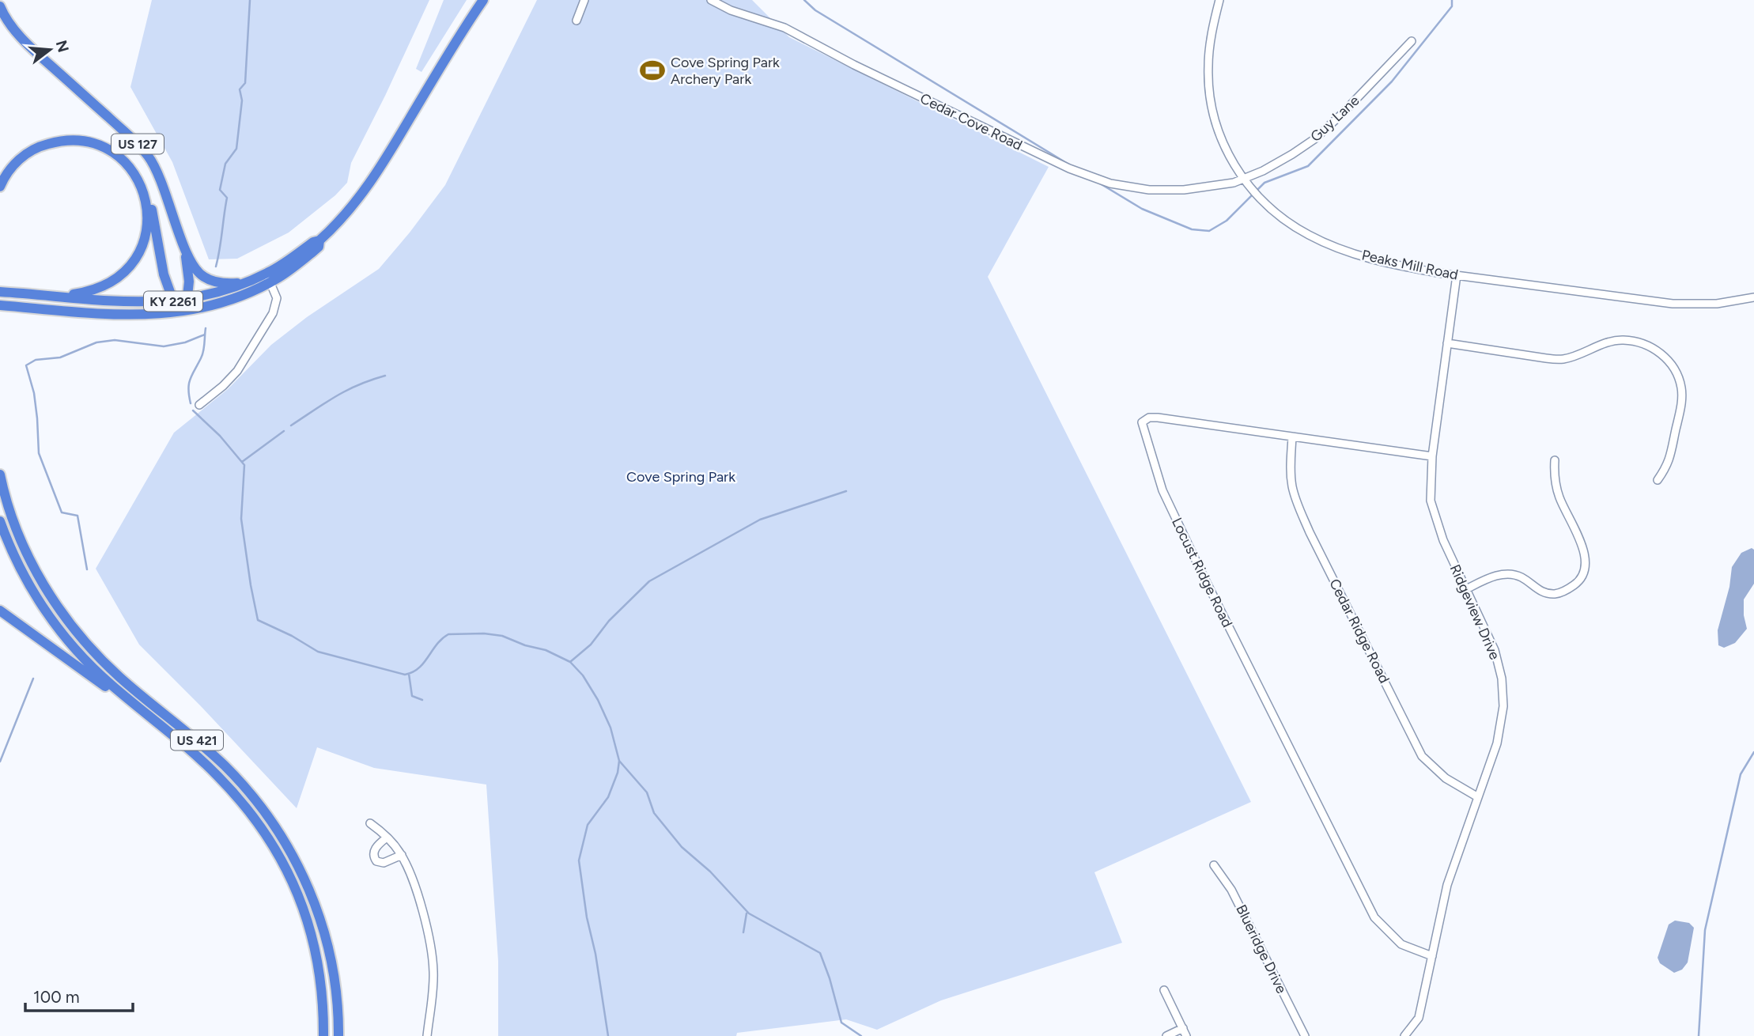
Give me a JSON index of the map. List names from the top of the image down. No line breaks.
{"streets":{"highway":["US 127","KY 2261","US 421"],"street":["Guy Lane","Cedar Cove Road","Peaks Mill Road","Locust Ridge Road","Ridgeview Drive","Cedar Ridge Road","Blueridge Drive"]},"crossings":[["Guy Lane","Cedar Cove Road"],["Guy Lane","Peaks Mill Road"],["Cedar Cove Road","Peaks Mill Road"],["US 127","KY 2261"],["Peaks Mill Road","Ridgeview Drive"],["Locust Ridge Road","Ridgeview Drive"],["Locust Ridge Road","Cedar Ridge Road"],["Ridgeview Drive","Cedar Ridge Road"]],"parks":["Cove Spring Park"],"places":{"sports":["Cove Spring Park Archery Park"]},"scale_bar":"100 m","north":"right"}
